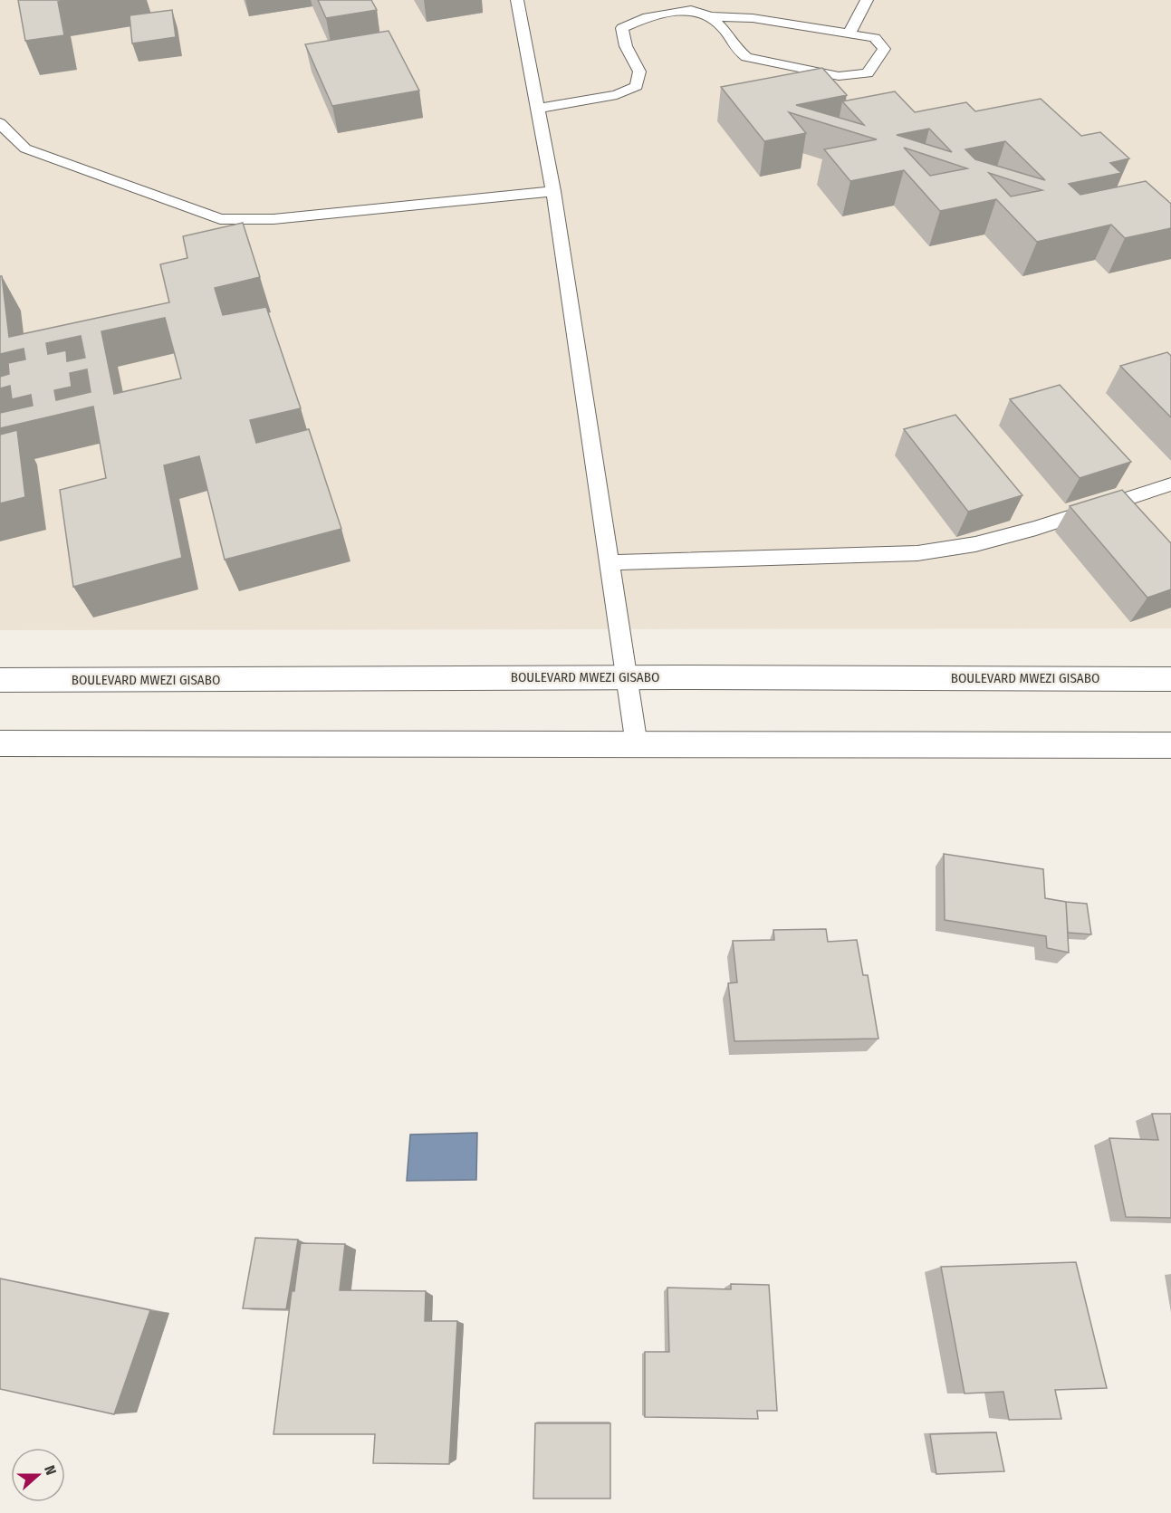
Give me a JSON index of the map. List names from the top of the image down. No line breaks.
{"streets":{"main road":["BOULEVARD MWEZI GISABO"]},"north":"right"}
